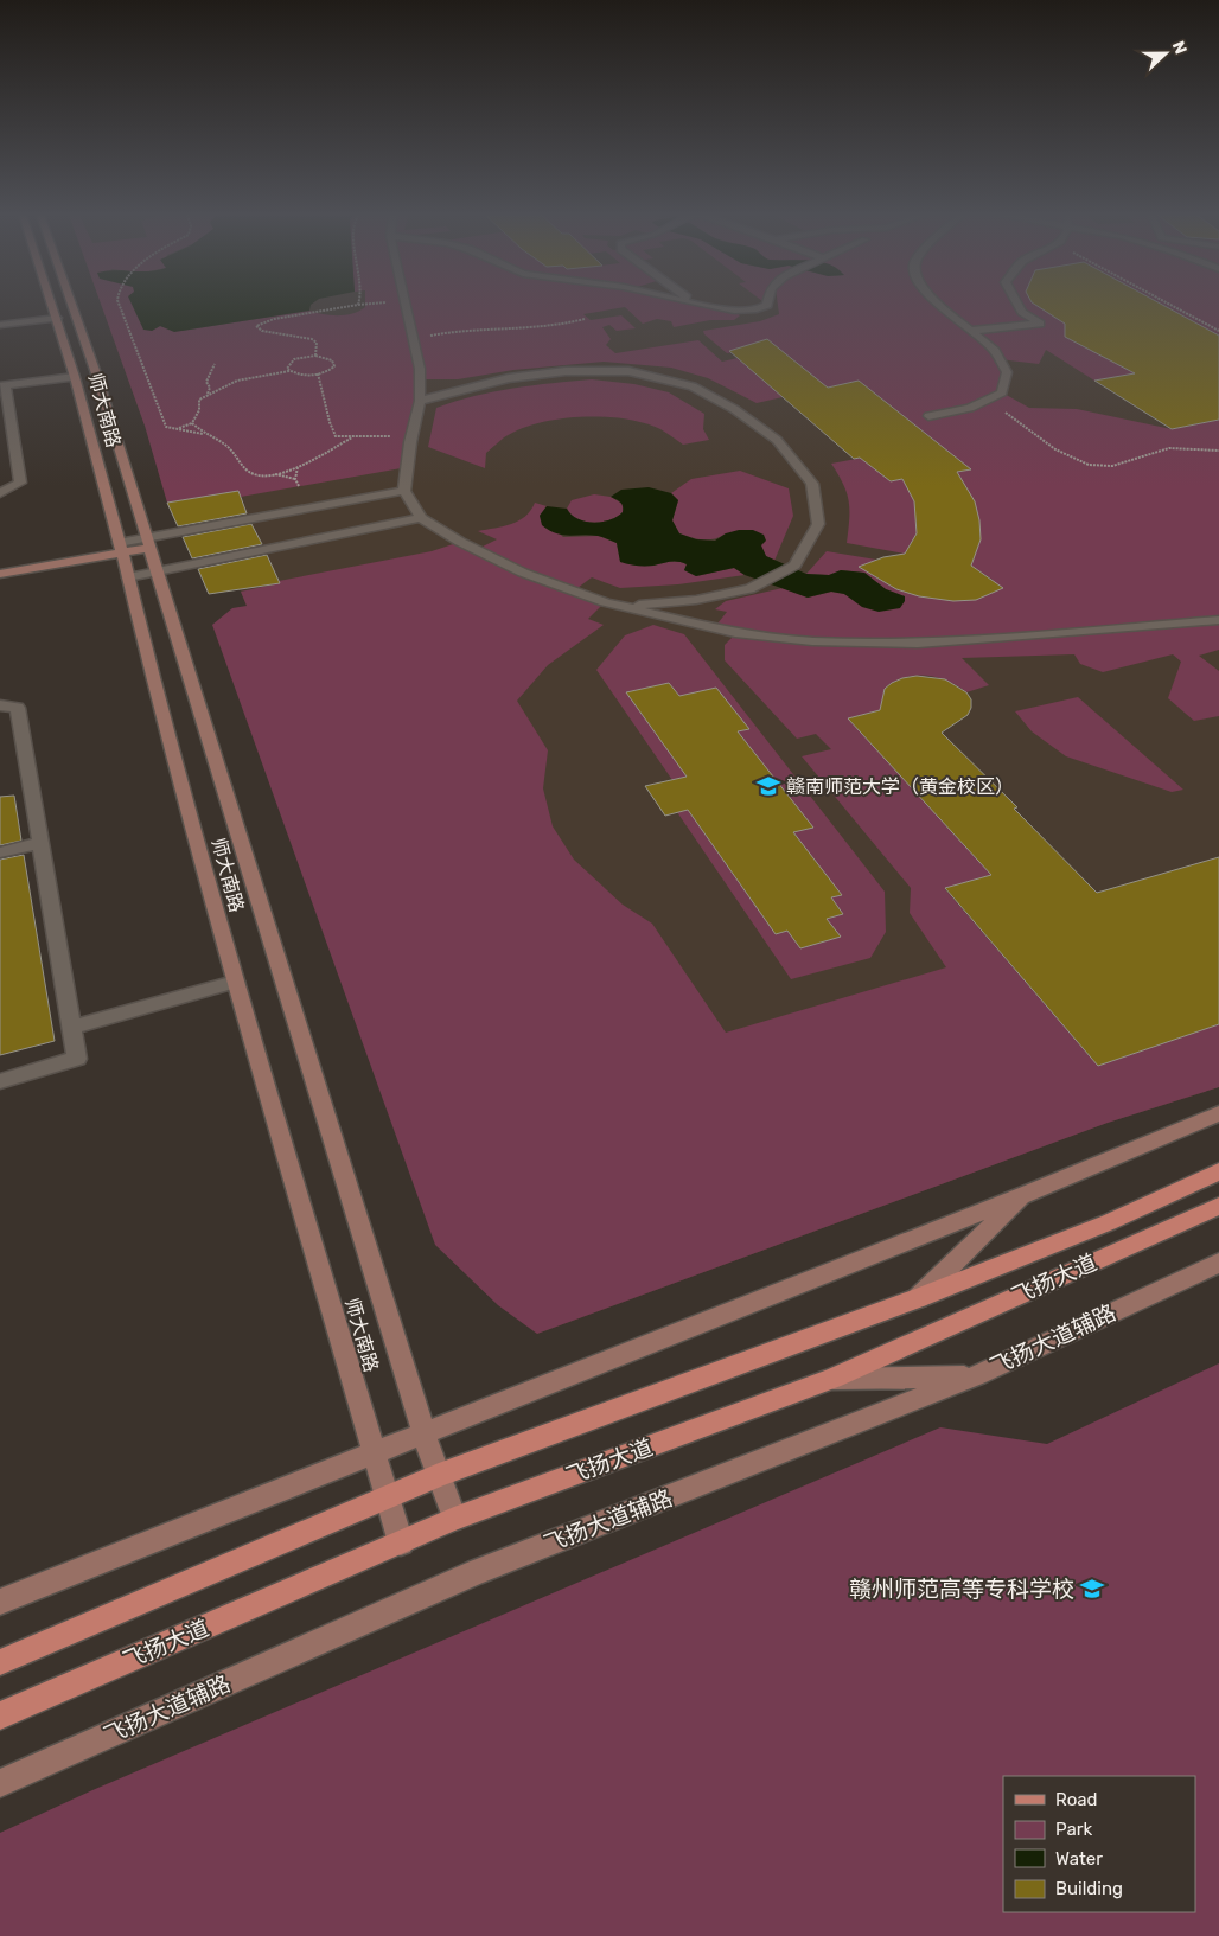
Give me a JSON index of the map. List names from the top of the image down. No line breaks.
{"streets":{"main road":["师大南路","飞扬大道","飞扬大道辅路"]},"crossings":[["师大南路","飞扬大道"]],"places":{"school or university":["赣南师范大学（黄金校区）","赣州师范高等专科学校"]},"legend":["Road","Park","Water","Building"],"north":"right"}
